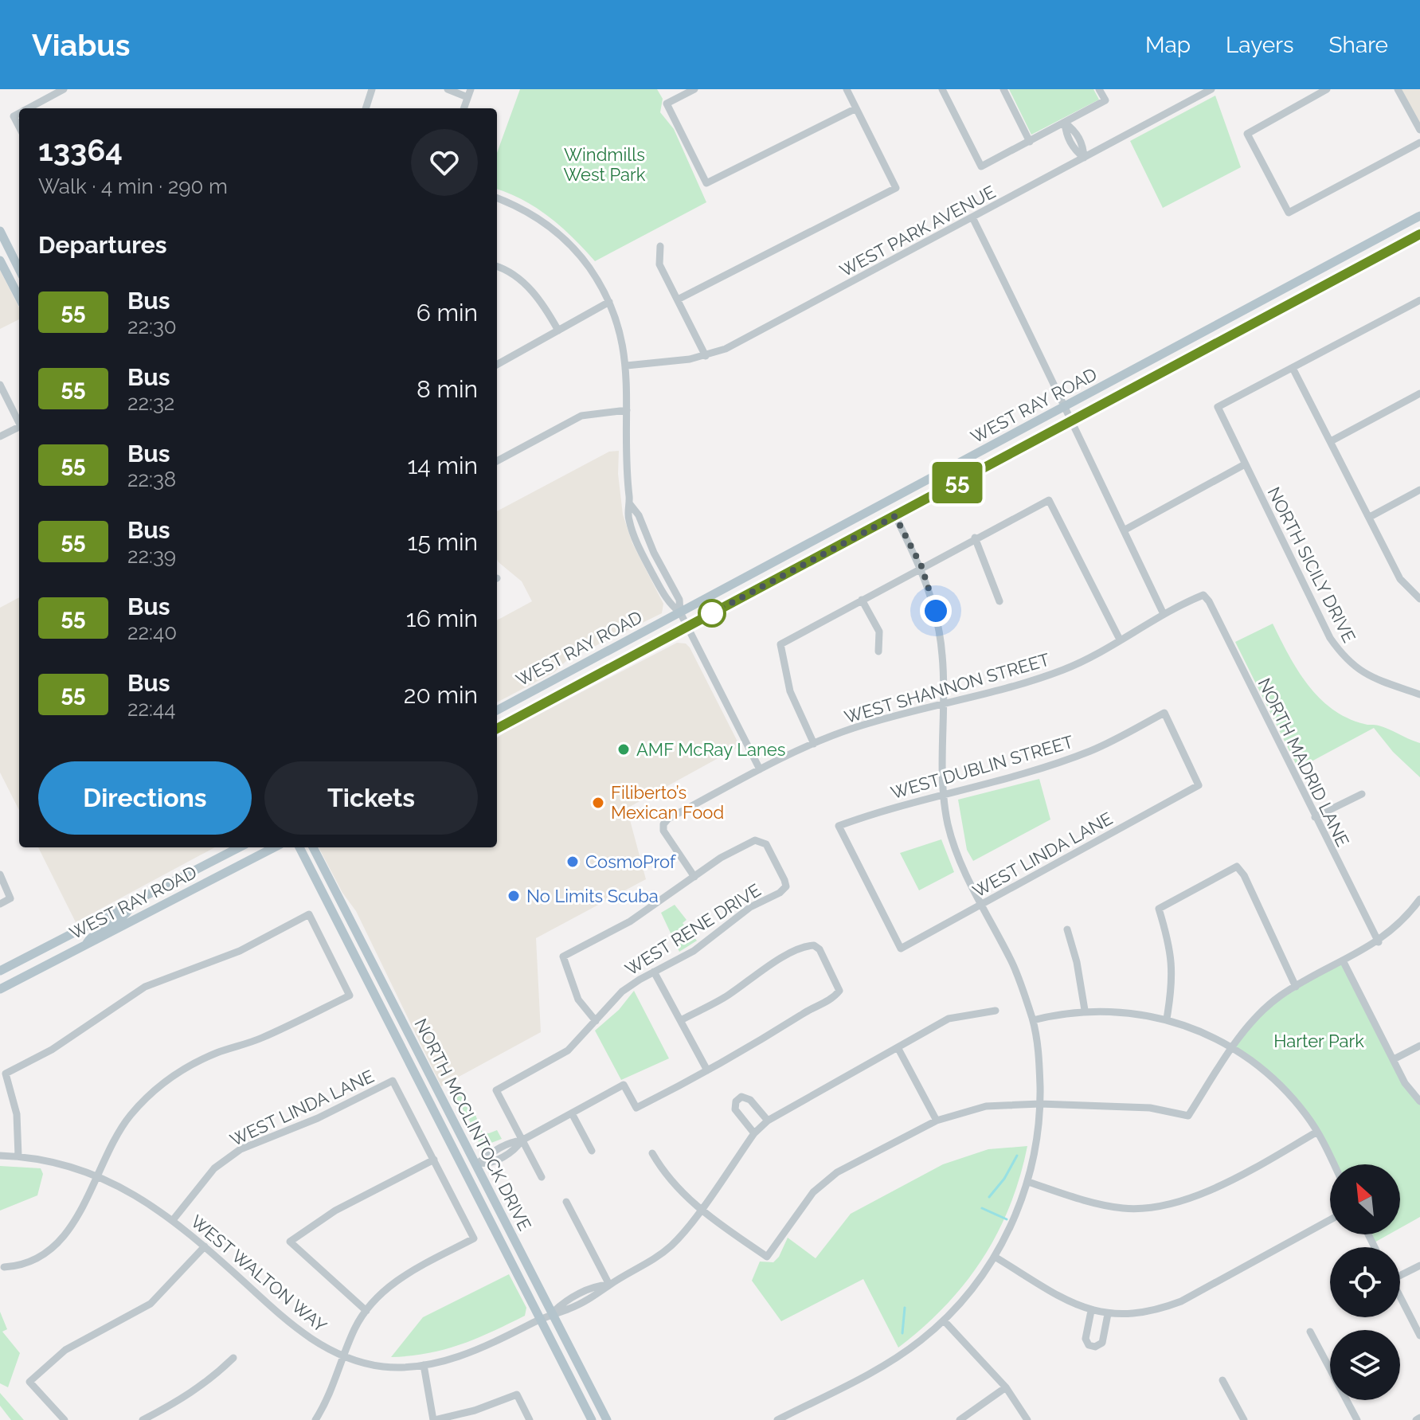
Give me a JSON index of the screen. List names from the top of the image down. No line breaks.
{"streets":{"main road":["WEST RAY ROAD","NORTH MCCLINTOCK DRIVE"],"street":["WEST PARK AVENUE","NORTH SICILY DRIVE","WEST SHANNON STREET","NORTH MADRID LANE","WEST DUBLIN STREET","WEST LINDA LANE","WEST RENE DRIVE","WEST WALTON WAY"]},"crossings":[["WEST SHANNON STREET","NORTH MADRID LANE"],["WEST SHANNON STREET","WEST RENE DRIVE"],["WEST DUBLIN STREET","WEST LINDA LANE"],["WEST LINDA LANE","WEST WALTON WAY"],["NORTH MCCLINTOCK DRIVE","WEST WALTON WAY"]],"parks":["Windmills West Park","Harter Park"],"places":["AMF McRay Lanes","Filiberto’s Mexican Food","CosmoProf","No Limits Scuba"],"lines":["bus line 55"],"north":"top left","page":{"header":"Viabus","nav":["Map","Layers","Share"],"on_map":"55","heading":[["13364","Walk · 4 min · 290 m"],"Departures"],"list":[{"mark":"55","name":"Bus","note":"22:30","value":"6 min"},{"mark":"55","name":"Bus","note":"22:32","value":"8 min"},{"mark":"55","name":"Bus","note":"22:38","value":"14 min"},{"mark":"55","name":"Bus","note":"22:39","value":"15 min"},{"mark":"55","name":"Bus","note":"22:40","value":"16 min"},{"mark":"55","name":"Bus","note":"22:44","value":"20 min"}],"buttons":["Directions","Tickets"]}}
